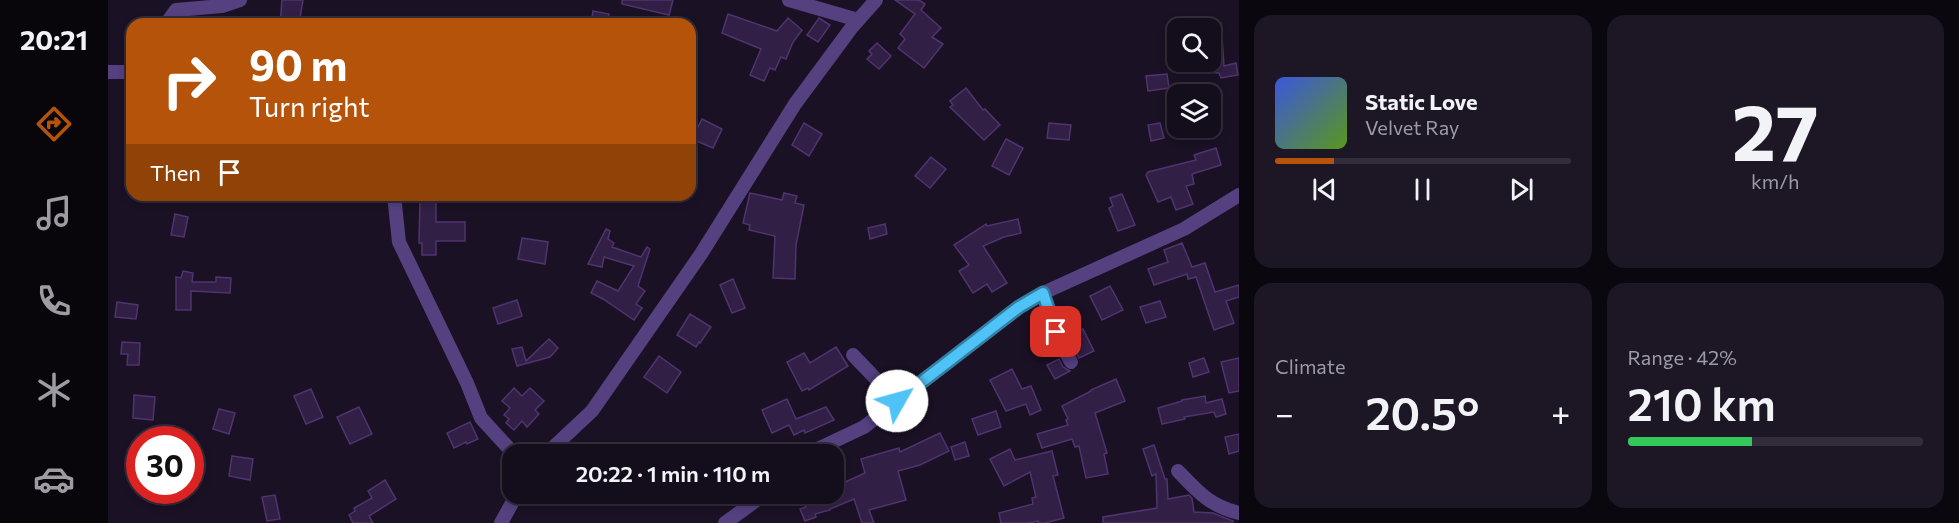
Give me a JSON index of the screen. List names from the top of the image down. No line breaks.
{"page":{"tabs":"20:21","tile":[["27","km/h"],"Climate",["Range · 42%","210 km"]],"turn":["90 m","Turn right"],"song":["Static Love","Velvet Ray"],"then":"Then","heat":["−","20.5°","+"],"limit":"30","trip":"20:22 · 1 min · 110 m"}}
